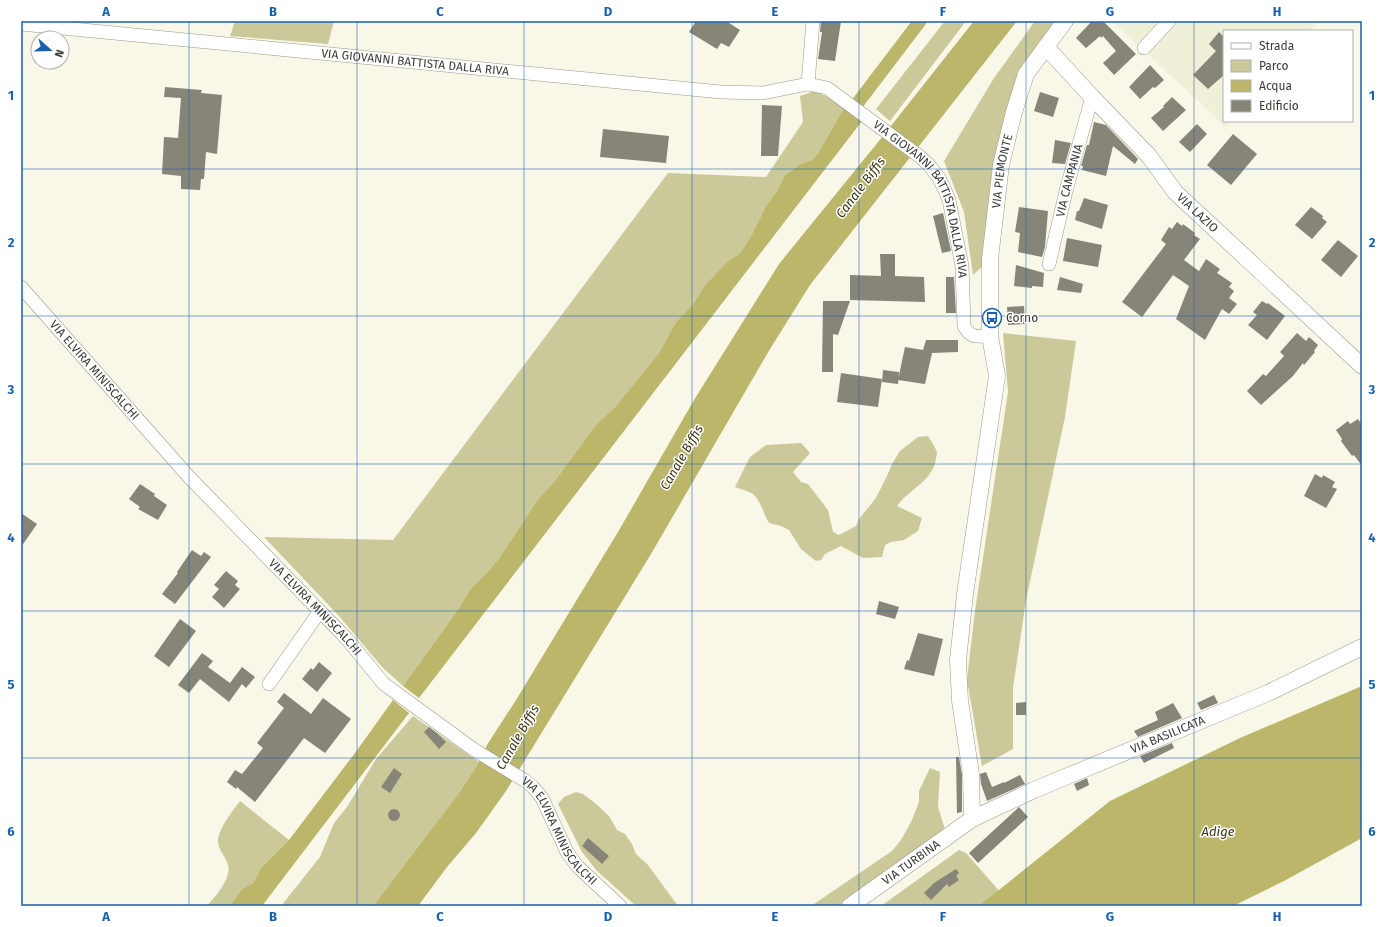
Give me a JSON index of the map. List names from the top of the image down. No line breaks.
{"streets":{"street":["VIA GIOVANNI BATTISTA DALLA RIVA","VIA PIEMONTE","VIA CAMPANIA","VIA LAZIO","VIA ELVIRA MINISCALCHI","VIA BASILICATA","VIA TURBINA"]},"crossings":[["VIA GIOVANNI BATTISTA DALLA RIVA","VIA PIEMONTE"],["VIA PIEMONTE","VIA LAZIO"],["VIA PIEMONTE","VIA BASILICATA"],["VIA PIEMONTE","VIA TURBINA"],["VIA CAMPANIA","VIA LAZIO"],["VIA BASILICATA","VIA TURBINA"]],"water":["Canale Biffis","Adige"],"places":{"bus stop":["Corno"]},"legend":["Strada","Parco","Acqua","Edificio"],"north":"right","grid":{"columns":["A","B","C","D","E","F","G","H"],"rows":["1","2","3","4","5","6"]}}
